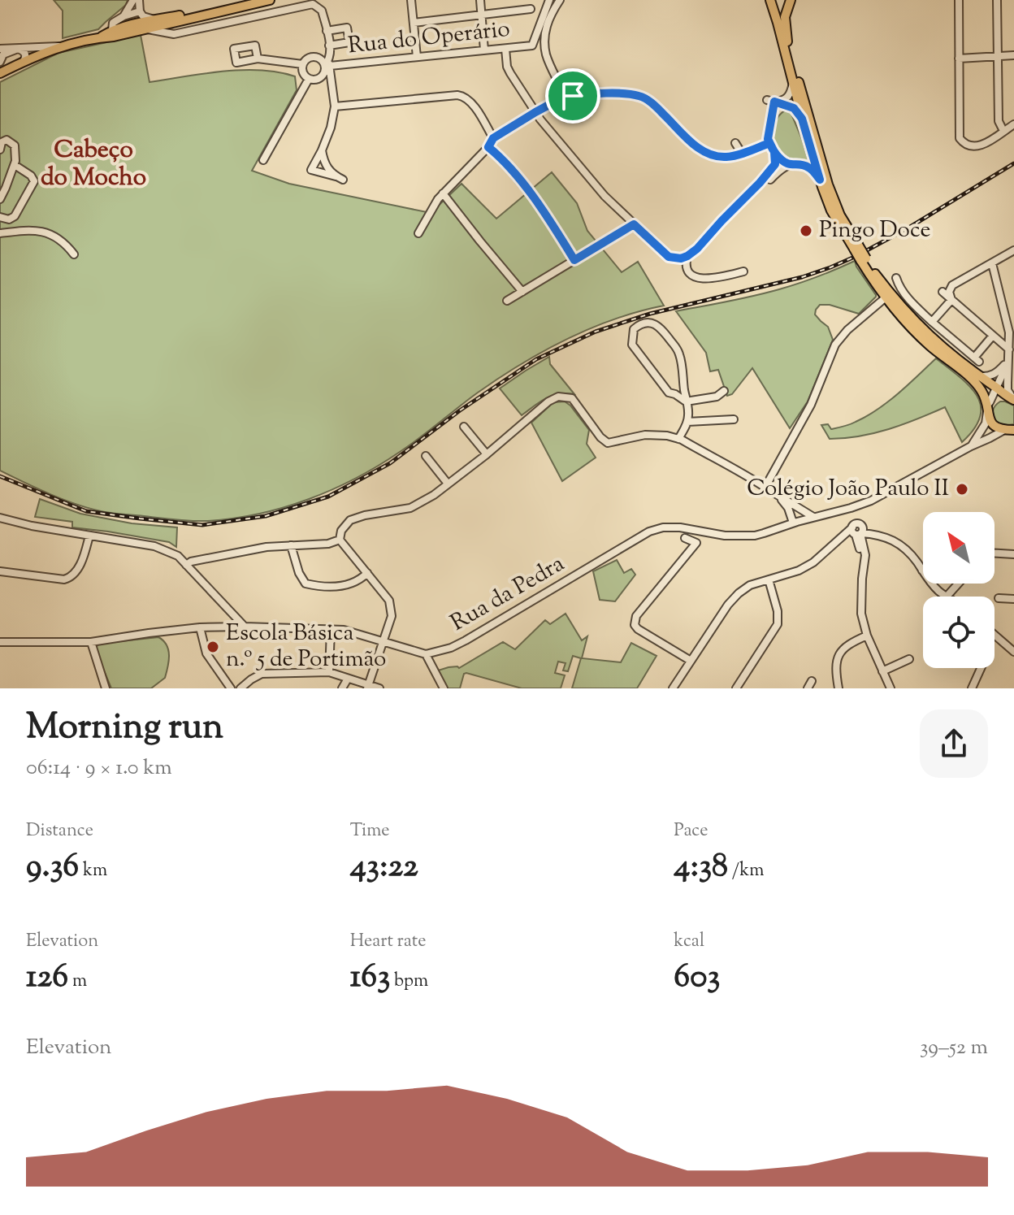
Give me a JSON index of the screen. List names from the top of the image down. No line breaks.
{"streets":{"street":["Rua do Operário","Rua da Pedra"]},"districts":["Cabeço do Mocho"],"places":["Pingo Doce","Colégio João Paulo II","Escola Básica n.º 5 de Portimão"],"north":"top left","page":{"heading":["Morning run","06:14 · 9 × 1.0 km"],"stats":[["Distance","9.36 km"],["Time","43:22"],["Pace","4:38 /km"],["Elevation","126 m"],["Heart rate","163 bpm"],["kcal","603"]],"chart":["Elevation","39–52 m"]}}
